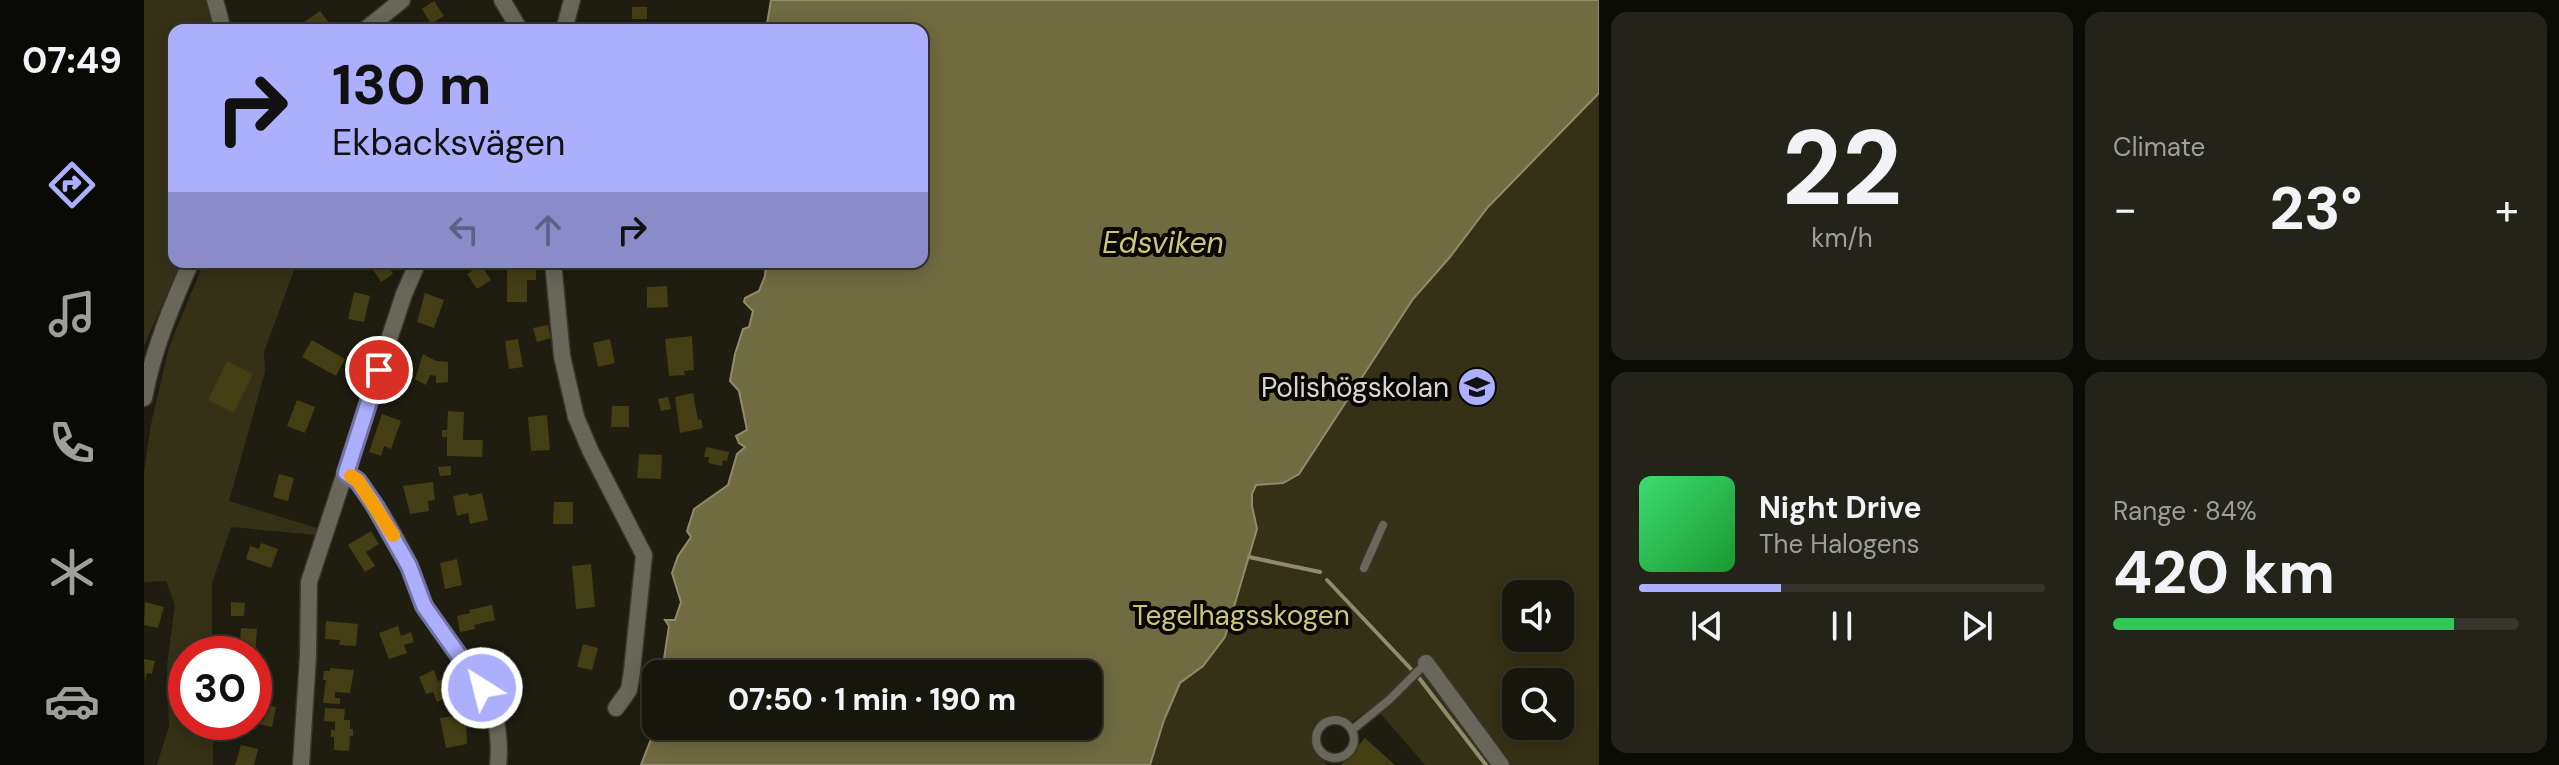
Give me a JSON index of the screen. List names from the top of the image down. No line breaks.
{"water":["Edsviken"],"parks":["Tegelhagsskogen"],"places":{"school or university":["Polishögskolan"]},"page":{"tabs":"07:49","tile":[["22","km/h"],"Climate",["Range · 84%","420 km"]],"turn":["130 m","Ekbacksvägen"],"heat":["−","23°","+"],"song":["Night Drive","The Halogens"],"limit":"30","trip":"07:50 · 1 min · 190 m"}}
